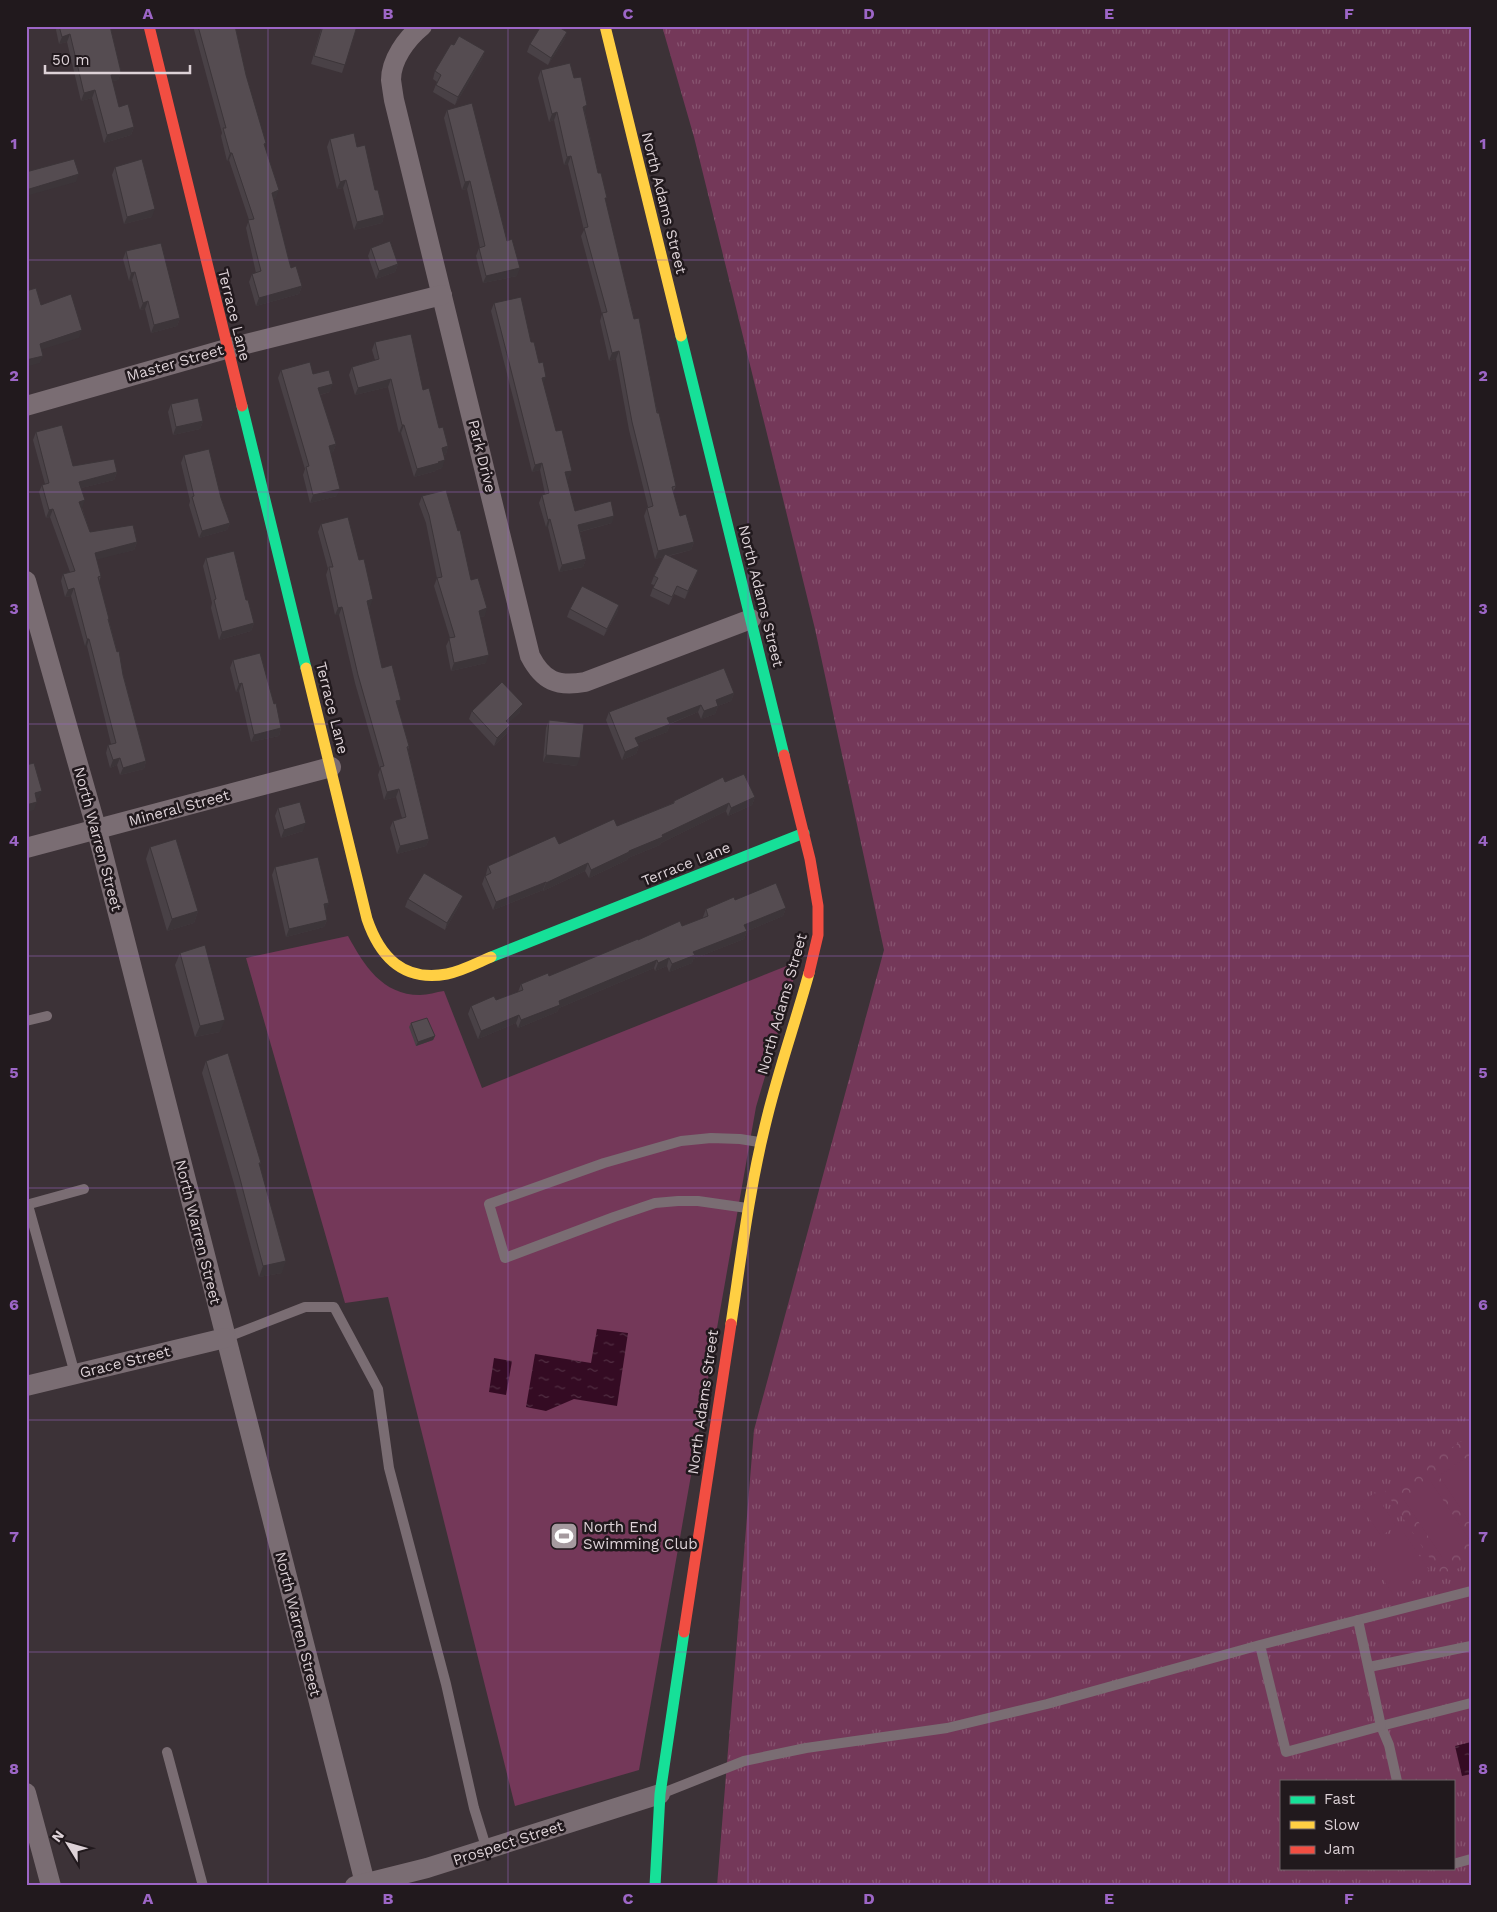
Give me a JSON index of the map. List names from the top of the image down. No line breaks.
{"streets":{"street":["North Adams Street","Terrace Lane","Master Street","Park Drive","Mineral Street","North Warren Street","Grace Street","Prospect Street"]},"crossings":[["North Adams Street","Terrace Lane"],["North Adams Street","Park Drive"],["North Adams Street","Prospect Street"],["Terrace Lane","Master Street"],["Terrace Lane","Mineral Street"],["Master Street","Park Drive"],["Mineral Street","North Warren Street"],["North Warren Street","Grace Street"],["North Warren Street","Prospect Street"]],"places":{"sports":["North End Swimming Club"]},"legend":["Fast","Slow","Jam"],"scale_bar":"50 m","north":"top left","grid":{"columns":["A","B","C","D","E","F"],"rows":["1","2","3","4","5","6","7","8"]}}
